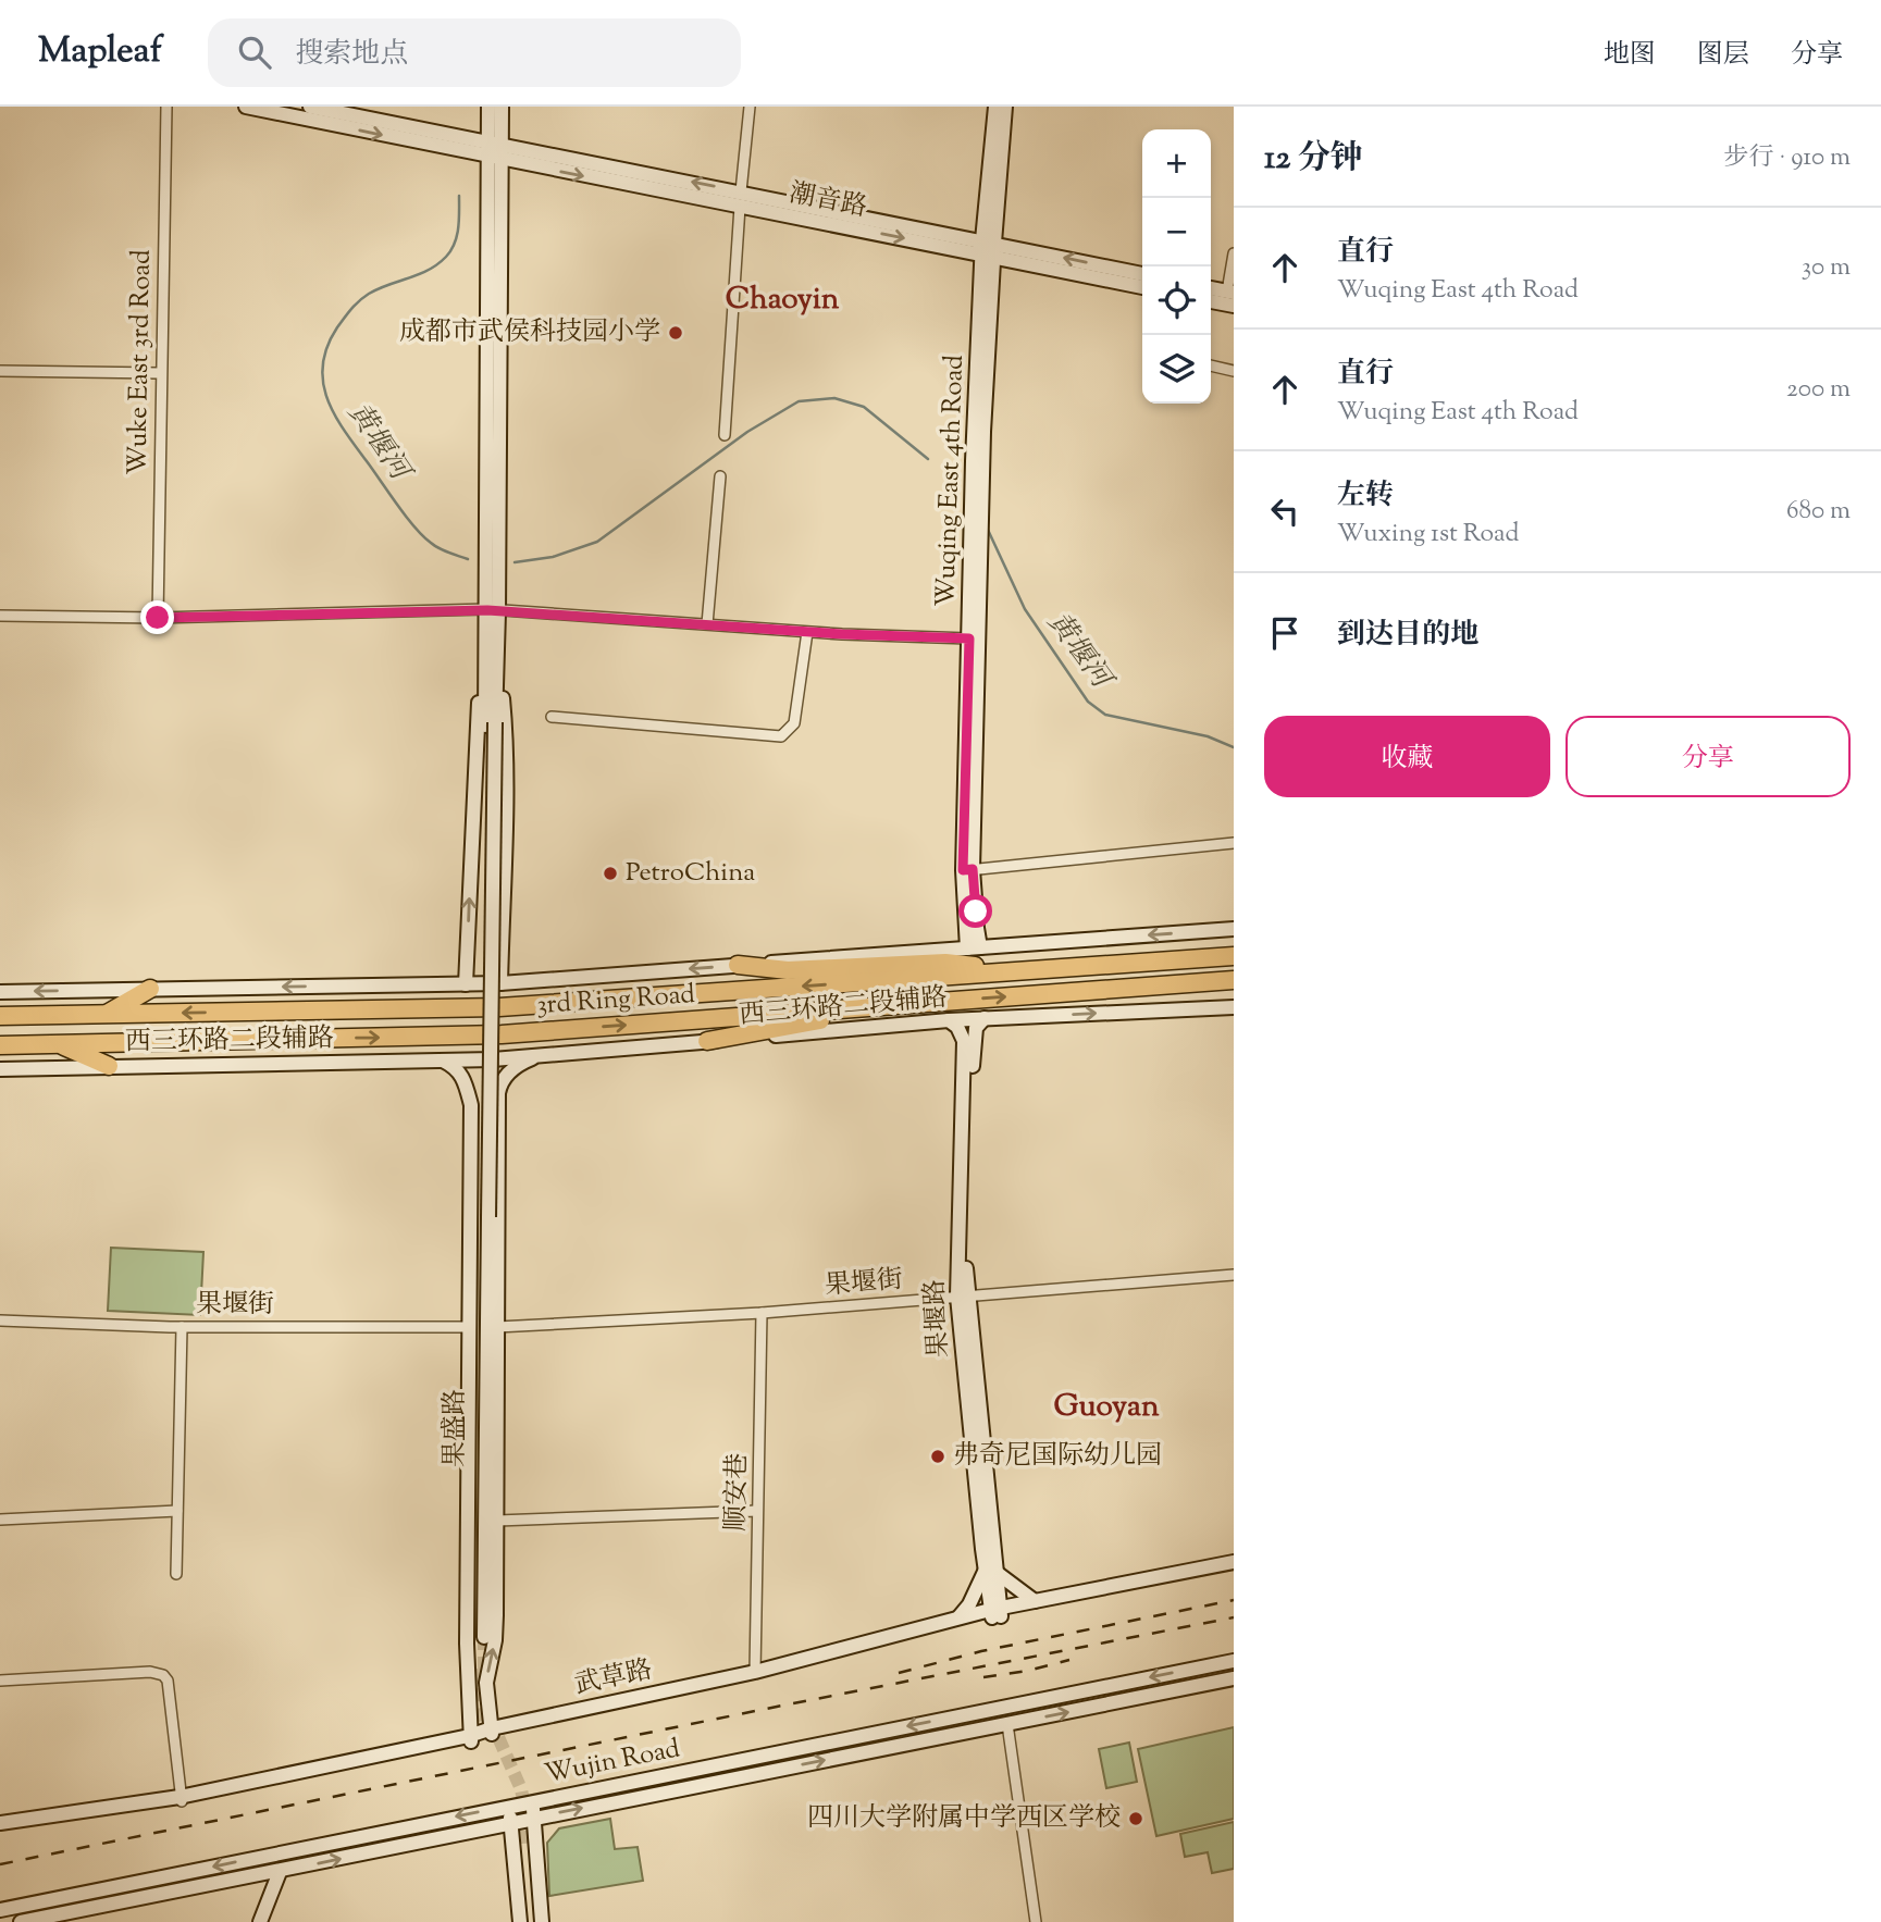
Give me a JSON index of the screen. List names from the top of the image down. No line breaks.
{"streets":{"highway":["3rd Ring Road"],"street":["潮音路","Wuke East 3rd Road","Wuqing East 4th Road","西三环路二段辅路","果堰街","果堰路","果盛路","顺安巷","武草路","Wujin Road"]},"crossings":[["潮音路","Wuqing East 4th Road"],["Wuqing East 4th Road","西三环路二段辅路"],["西三环路二段辅路","果堰路"],["果堰街","果堰路"],["果堰街","顺安巷"],["果堰路","武草路"],["顺安巷","武草路"]],"districts":["Chaoyin","Guoyan"],"water":["黄堰河"],"places":["成都市武侯科技园小学","PetroChina","弗奇尼国际幼儿园","四川大学附属中学西区学校"],"page":{"header":"Mapleaf","search":"搜索地点","nav":["地图","图层","分享"],"heading":["12 分钟","步行 · 910 m"],"map_buttons":["+","−"],"list":[["直行","Wuqing East 4th Road","30 m"],["直行","Wuqing East 4th Road","200 m"],["左转","Wuxing 1st Road","680 m"],"到达目的地"],"buttons":["收藏","分享"]}}
